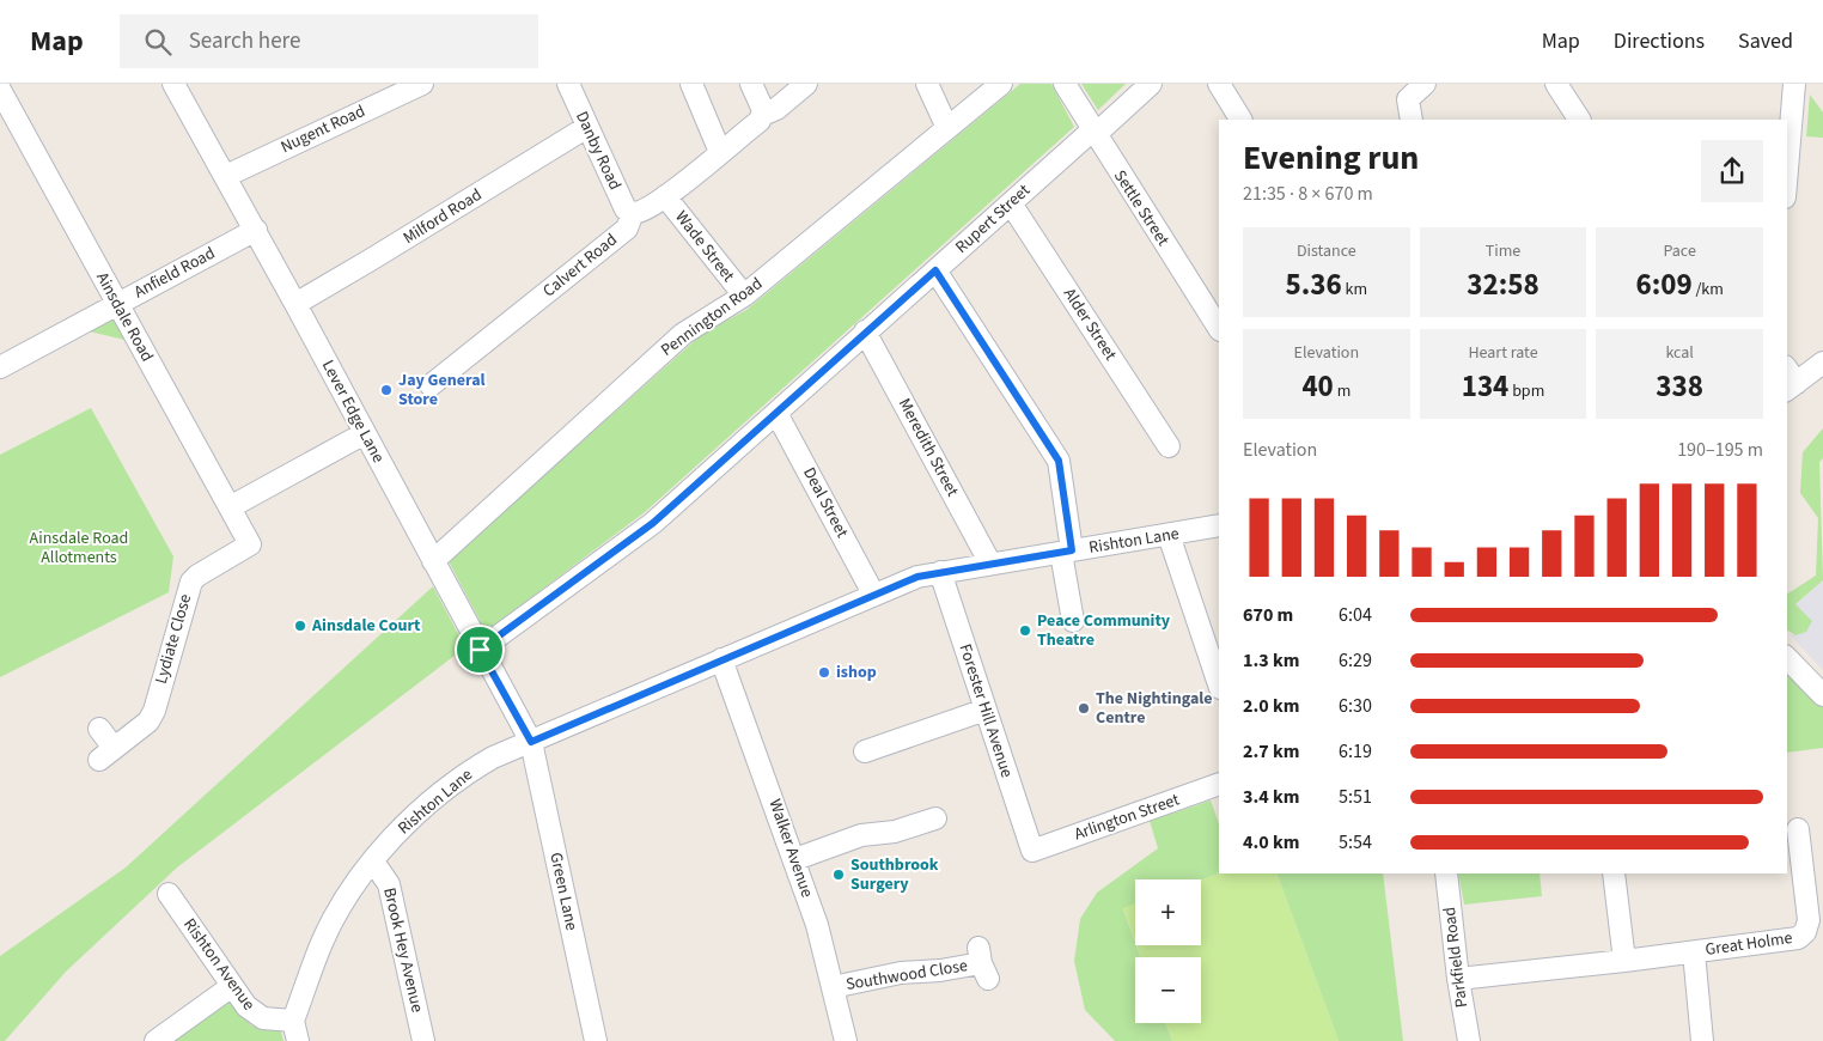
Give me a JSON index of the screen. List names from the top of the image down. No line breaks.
{"streets":{"street":["Nugent Road","Danby Road","Settle Street","Milford Road","Rupert Street","Wade Street","Calvert Road","Anfield Road","Ainsdale Road","Pennington Road","Alder Street","Lever Edge Lane","Meredith Street","Deal Street","Rishton Lane","Lydiate Close","Forester Hill Avenue","Arlington Street","Walker Avenue","Green Lane","Great Holme","Brook Hey Avenue","Parkfield Road","Rishton Avenue","Southwood Close"]},"crossings":[["Nugent Road","Lever Edge Lane"],["Danby Road","Milford Road"],["Danby Road","Calvert Road"],["Settle Street","Rupert Street"],["Milford Road","Lever Edge Lane"],["Rupert Street","Alder Street"],["Rupert Street","Lever Edge Lane"],["Rupert Street","Meredith Street"],["Rupert Street","Deal Street"],["Wade Street","Pennington Road"],["Anfield Road","Ainsdale Road"],["Anfield Road","Lever Edge Lane"],["Ainsdale Road","Lydiate Close"],["Pennington Road","Lever Edge Lane"],["Lever Edge Lane","Rishton Lane"],["Lever Edge Lane","Green Lane"],["Meredith Street","Rishton Lane"],["Deal Street","Rishton Lane"],["Rishton Lane","Forester Hill Avenue"],["Rishton Lane","Walker Avenue"],["Rishton Lane","Green Lane"],["Rishton Lane","Brook Hey Avenue"],["Rishton Lane","Rishton Avenue"],["Forester Hill Avenue","Arlington Street"],["Walker Avenue","Southwood Close"],["Great Holme","Parkfield Road"]],"parks":["Ainsdale Road Allotments"],"places":["Jay General Store","Ainsdale Court","Peace Community Theatre","ishop","The Nightingale Centre","Southbrook Surgery"],"page":{"header":"Map","search":"Search here","nav":["Map","Directions","Saved"],"heading":["Evening run","21:35 · 8 × 670 m"],"stats":[["Distance","5.36 km"],["Time","32:58"],["Pace","6:09 /km"],["Elevation","40 m"],["Heart rate","134 bpm"],["kcal","338"]],"chart":["Elevation","190–195 m"],"list":[{"name":"670 m","note":"6:04"},{"name":"1.3 km","note":"6:29"},{"name":"2.0 km","note":"6:30"},{"name":"2.7 km","note":"6:19"},{"name":"3.4 km","note":"5:51"},{"name":"4.0 km","note":"5:54"}],"map_buttons":["+","−"]}}
